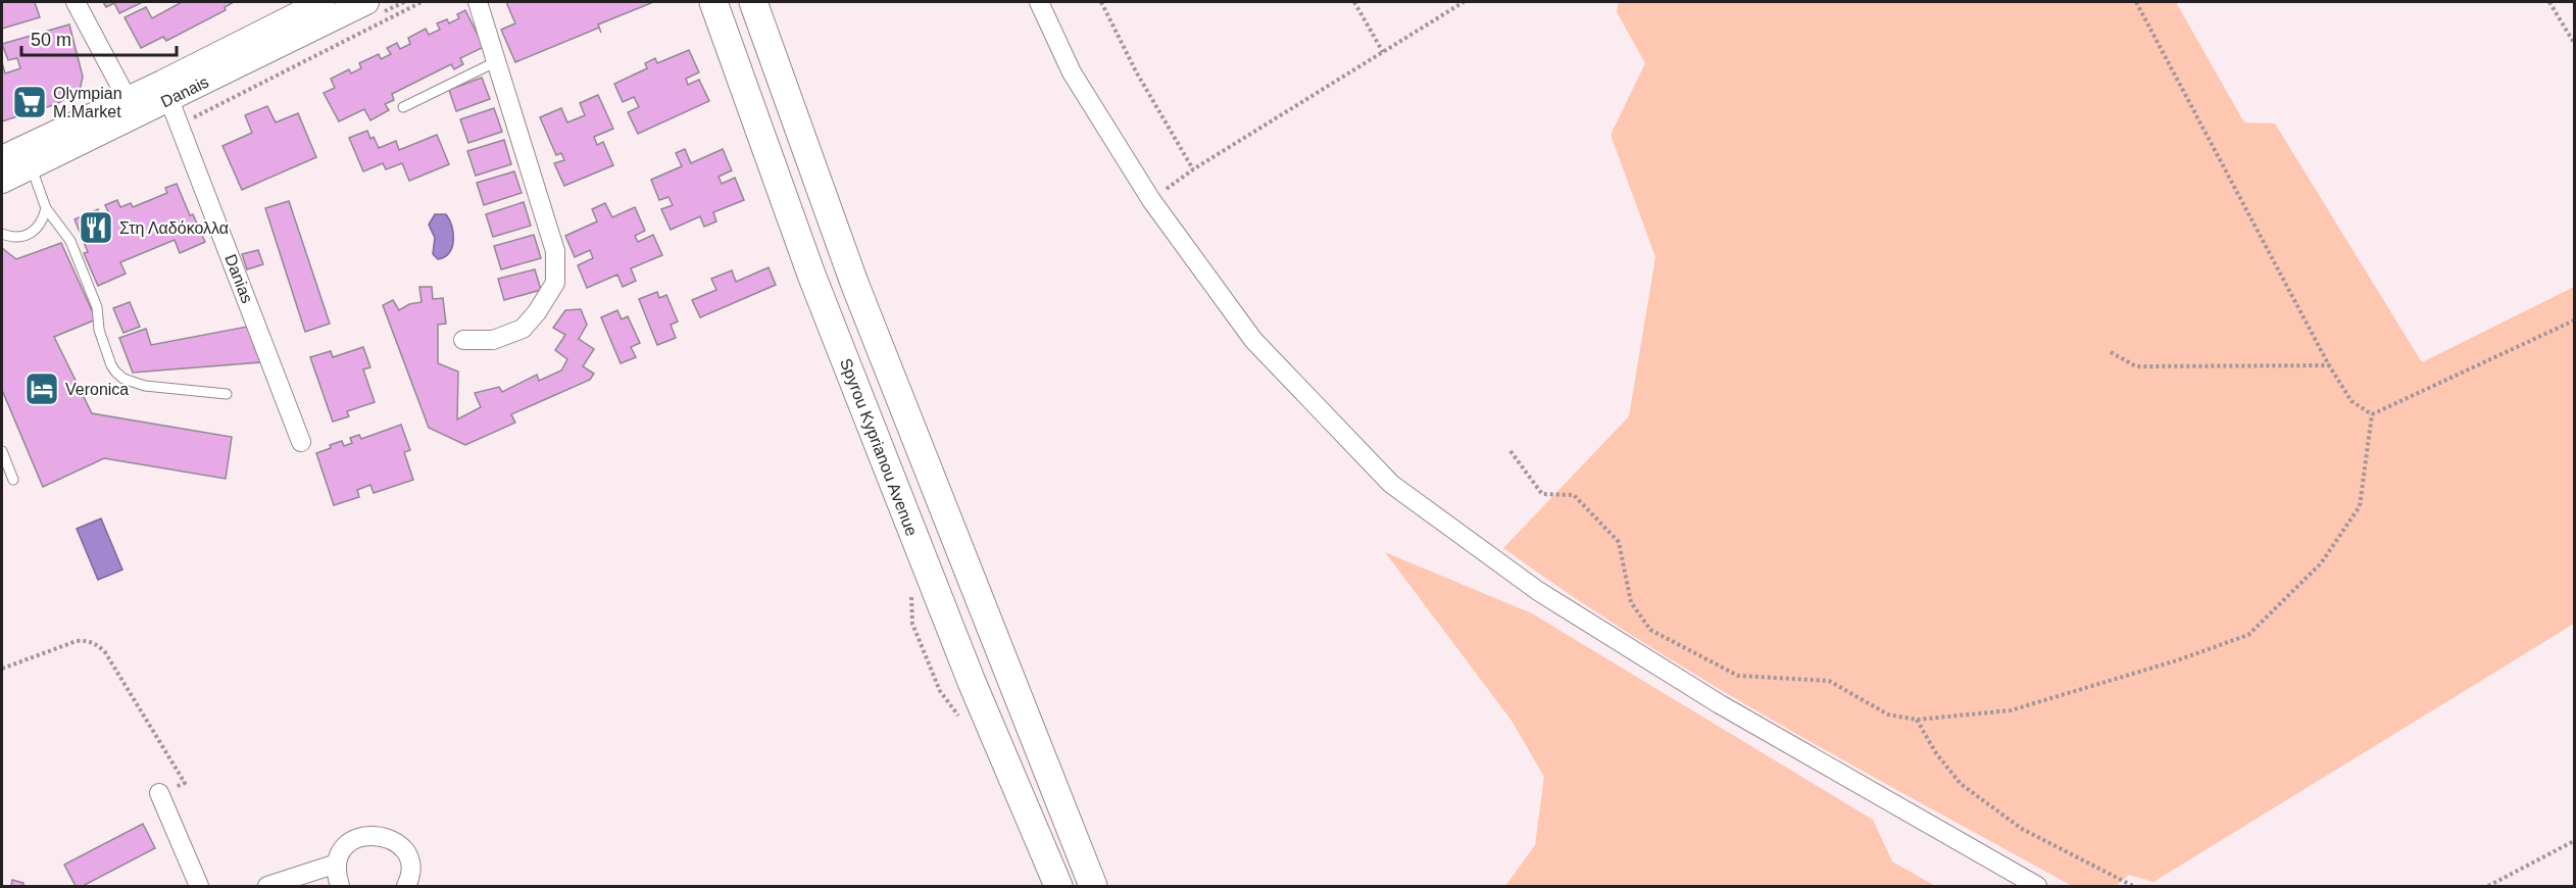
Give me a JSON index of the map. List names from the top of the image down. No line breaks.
{"streets":{"main road":["Danais","Spyrou Kyprianou Avenue"],"street":["Danias"]},"crossings":[["Danais","Danias"]],"places":{"supermarket":["Olympian M.Market"],"restaurant":["Στη Λαδόκολλα"],"hotel":["Veronica"]},"scale_bar":"50 m"}
